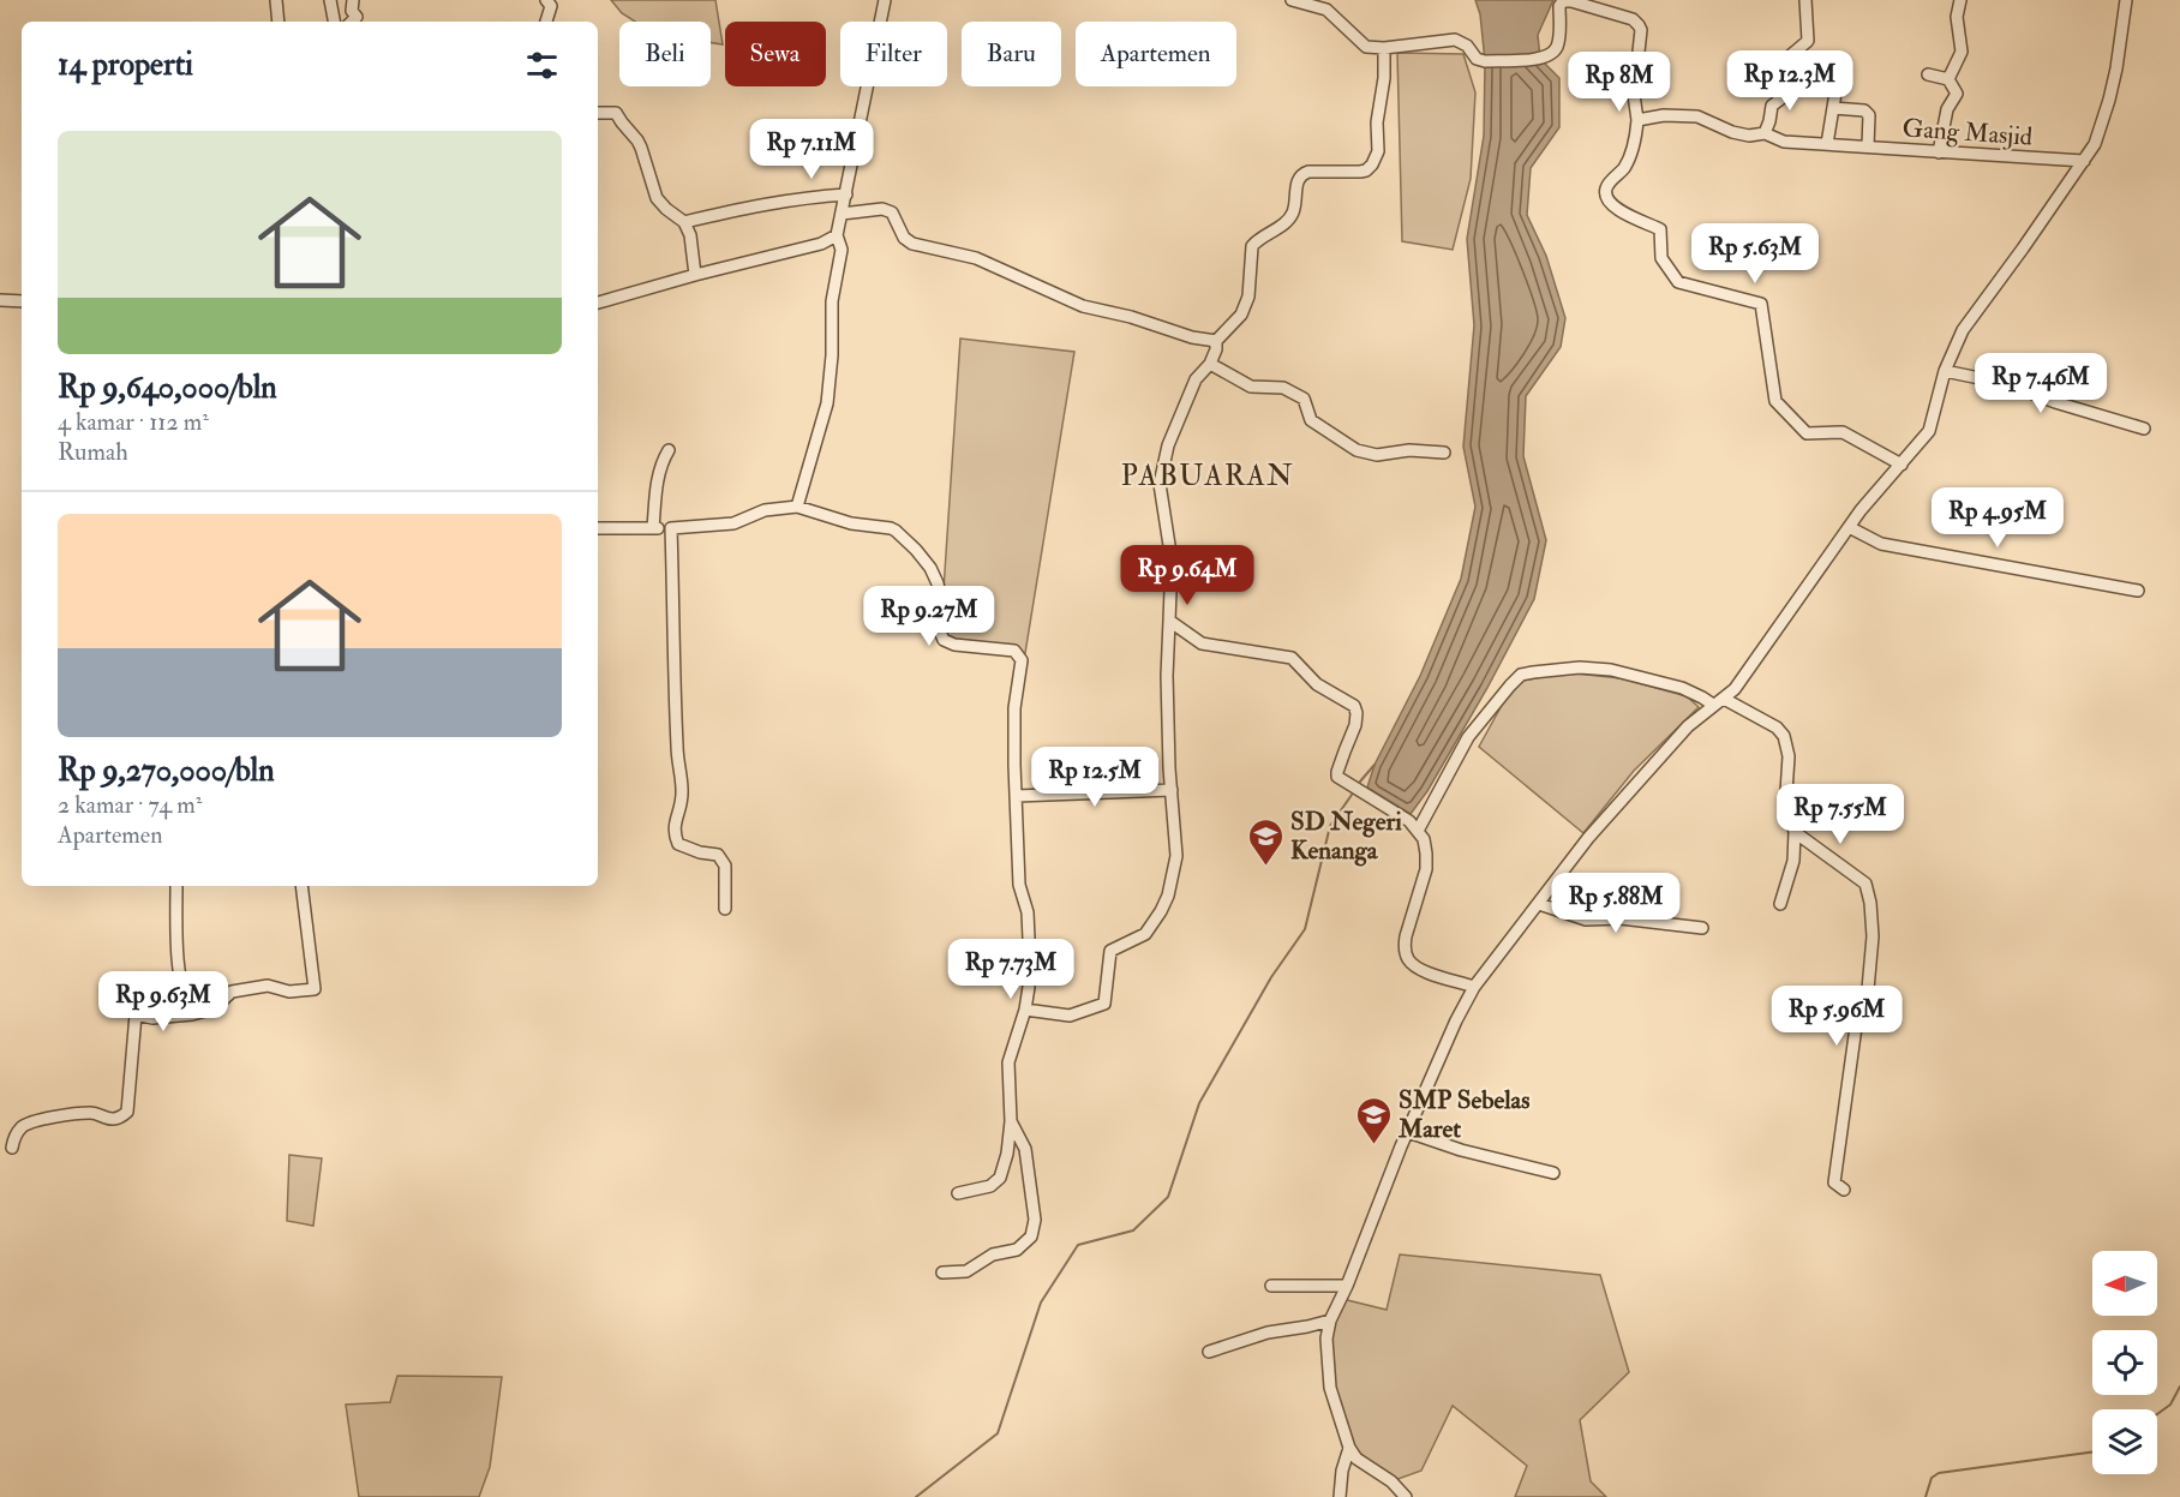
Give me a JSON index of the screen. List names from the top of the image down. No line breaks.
{"streets":{"street":["Gang Masjid"]},"districts":["PABUARAN"],"places":{"school or university":["SD Negeri Kenanga","SMP Sebelas Maret"]},"north":"left","page":{"chip":["Beli","Sewa","Filter","Baru","Apartemen"],"heading":"14 properti","price":["Rp 12.3M","Rp 8M","Rp 7.11M","Rp 5.63M","Rp 7.46M","Rp 4.95M","Rp 9.64M","Rp 9.27M","Rp 12.5M","Rp 7.55M","Rp 5.88M","Rp 7.73M","Rp 9.63M","Rp 5.96M"],"list":[{"name":"Rp 9,640,000/bln","note":"4 kamar · 112 m² · Rumah"},{"name":"Rp 9,270,000/bln","note":"2 kamar · 74 m² · Apartemen"}]}}
